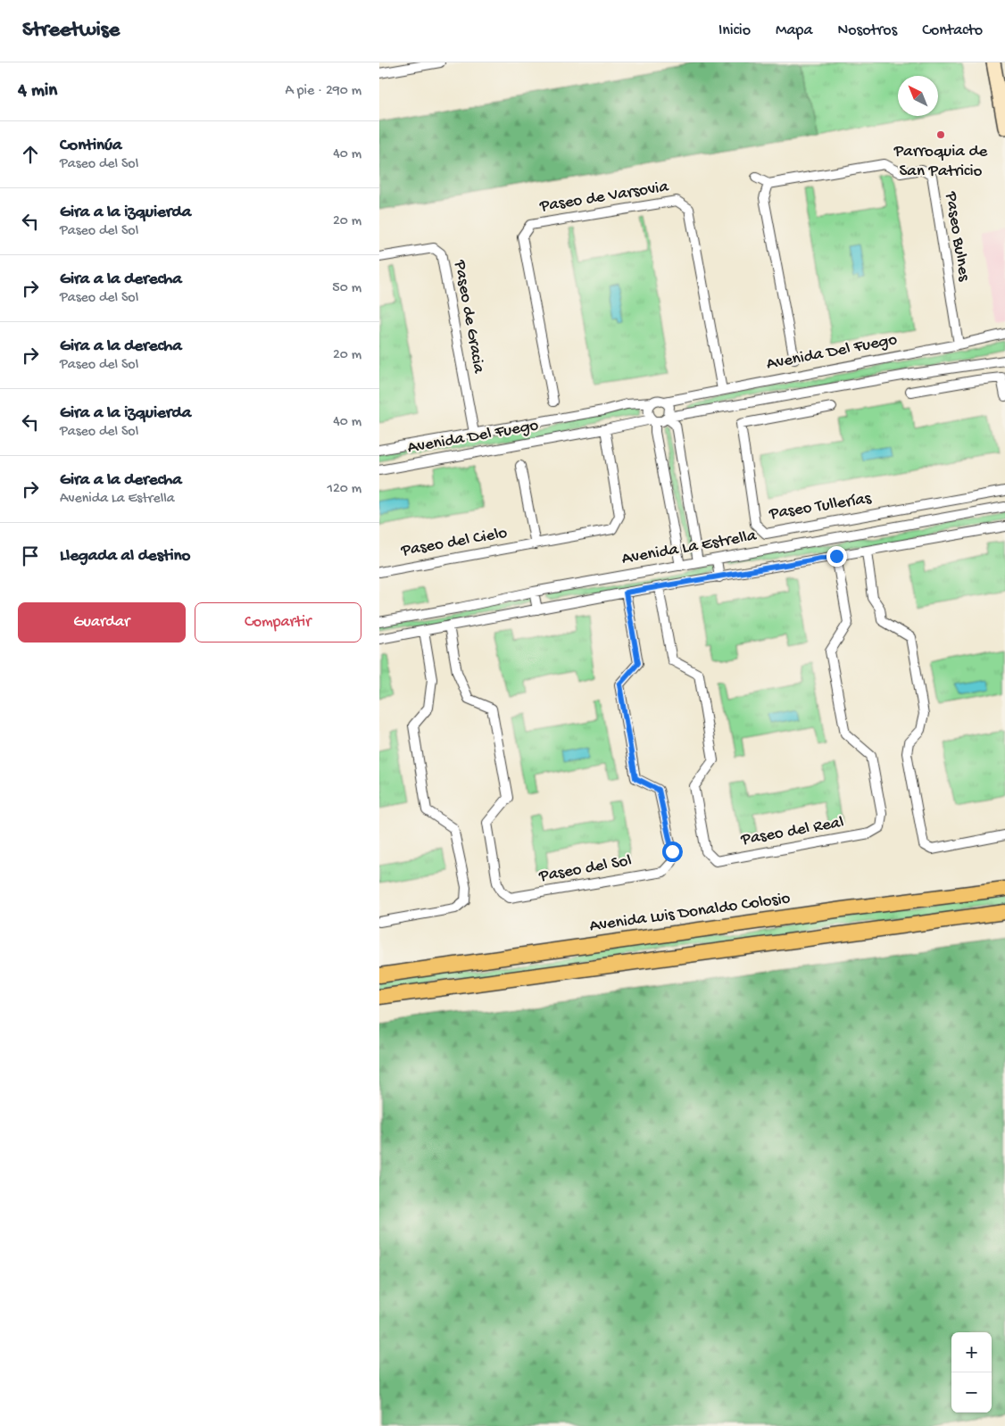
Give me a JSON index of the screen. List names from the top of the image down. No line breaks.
{"streets":{"main road":["Avenida Luis Donaldo Colosio"],"street":["Paseo de Varsovia","Paseo Bulnes","Paseo de Gracia","Avenida Del Fuego","Paseo Tullerías","Paseo del Cielo","Avenida La Estrella","Paseo del Real","Paseo del Sol"]},"crossings":[["Paseo de Varsovia","Avenida Del Fuego"],["Paseo Bulnes","Avenida Del Fuego"],["Paseo de Gracia","Avenida Del Fuego"],["Avenida Del Fuego","Paseo del Cielo"],["Avenida La Estrella","Paseo del Real"],["Avenida La Estrella","Paseo del Sol"]],"places":["Parroquia de San Patricio"],"north":"top left","page":{"header":"Streetwise","nav":["Inicio","Mapa","Nosotros","Contacto"],"heading":["4 min","A pie · 290 m"],"list":[["Continúa","Paseo del Sol","40 m"],["Gira a la izquierda","Paseo del Sol","20 m"],["Gira a la derecha","Paseo del Sol","50 m"],["Gira a la derecha","Paseo del Sol","20 m"],["Gira a la izquierda","Paseo del Sol","40 m"],["Gira a la derecha","Avenida La Estrella","120 m"],"Llegada al destino"],"buttons":["Guardar","Compartir"],"map_buttons":["+","−"]}}
